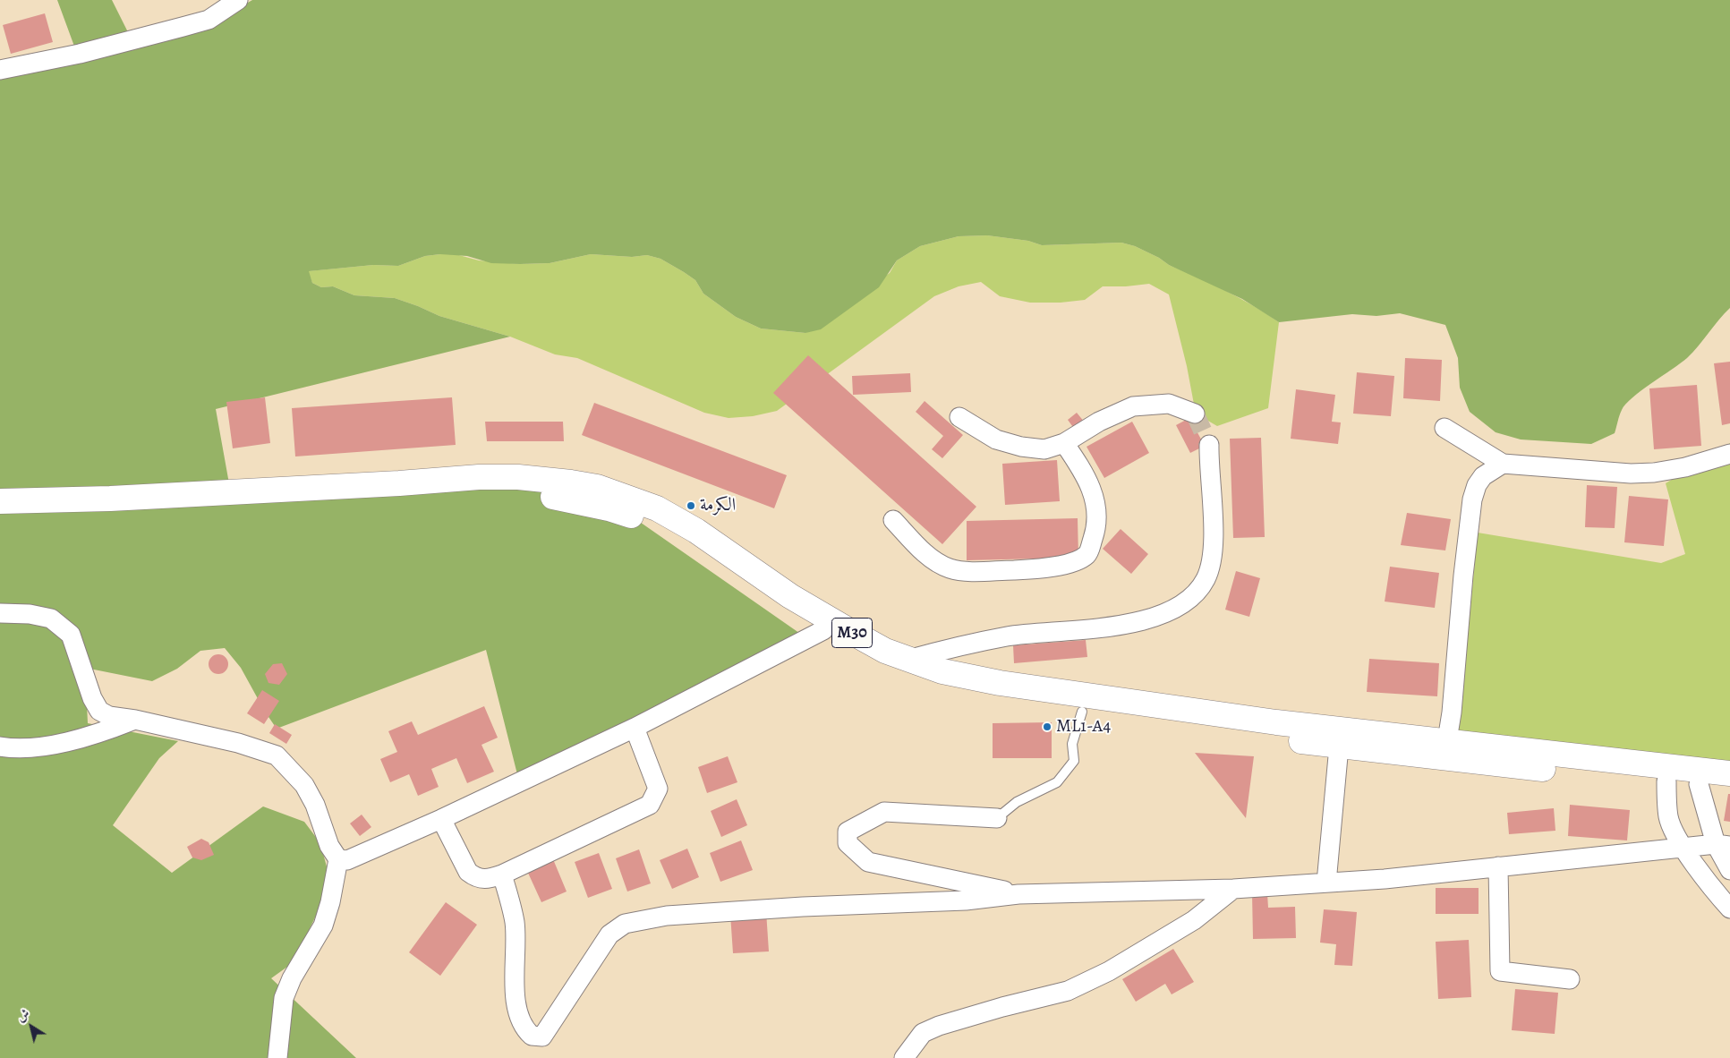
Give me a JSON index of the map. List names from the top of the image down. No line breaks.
{"streets":{"highway":["M30"]},"places":["الكرمة","ML1-A4"],"north":"top left"}
